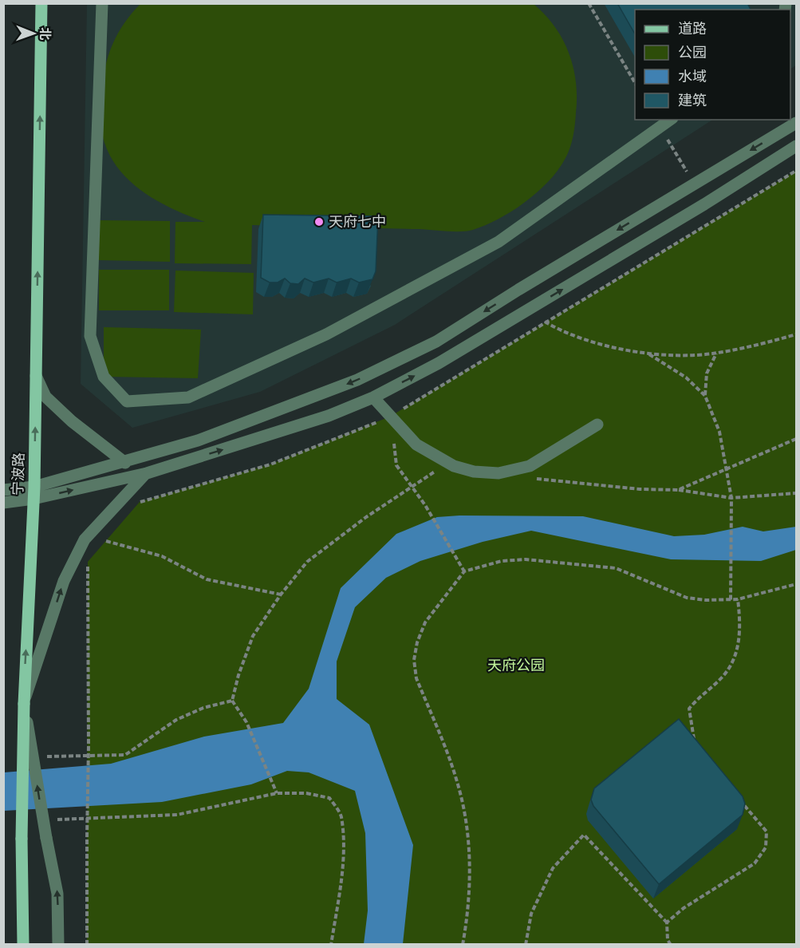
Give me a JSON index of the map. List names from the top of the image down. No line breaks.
{"streets":{"main road":["宁波路"]},"one_way":["宁波路"],"parks":["天府公园"],"places":["天府七中"],"legend":["道路","公园","水域","建筑"],"north":"right"}
